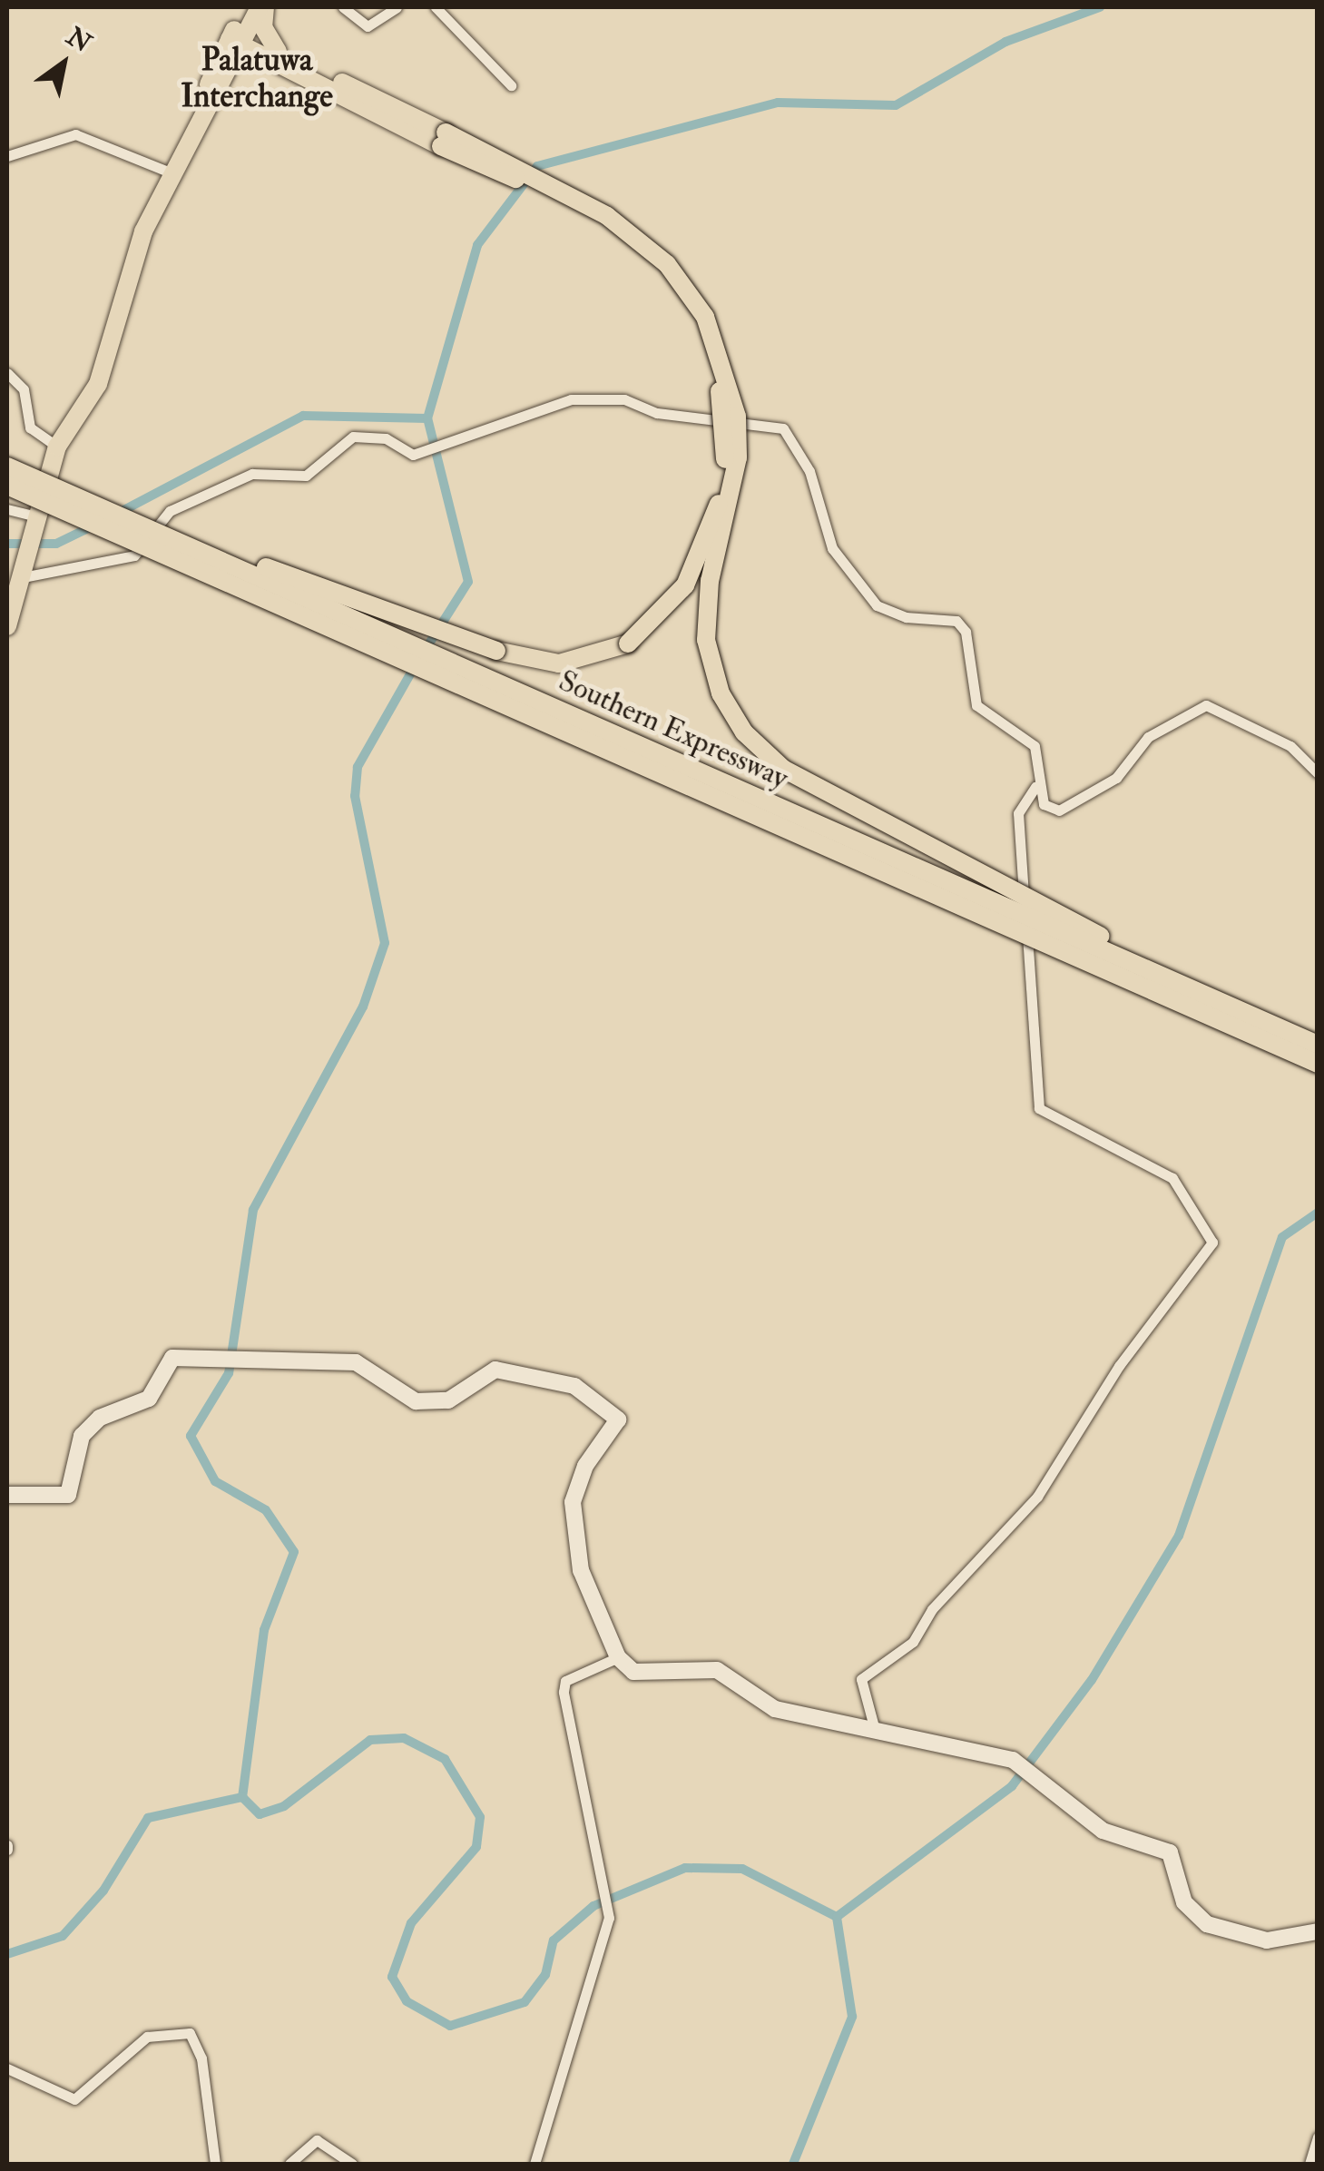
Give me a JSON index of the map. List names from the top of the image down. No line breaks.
{"streets":{"highway":["Southern Expressway"]},"districts":["Palatuwa Interchange"],"north":"top right"}
